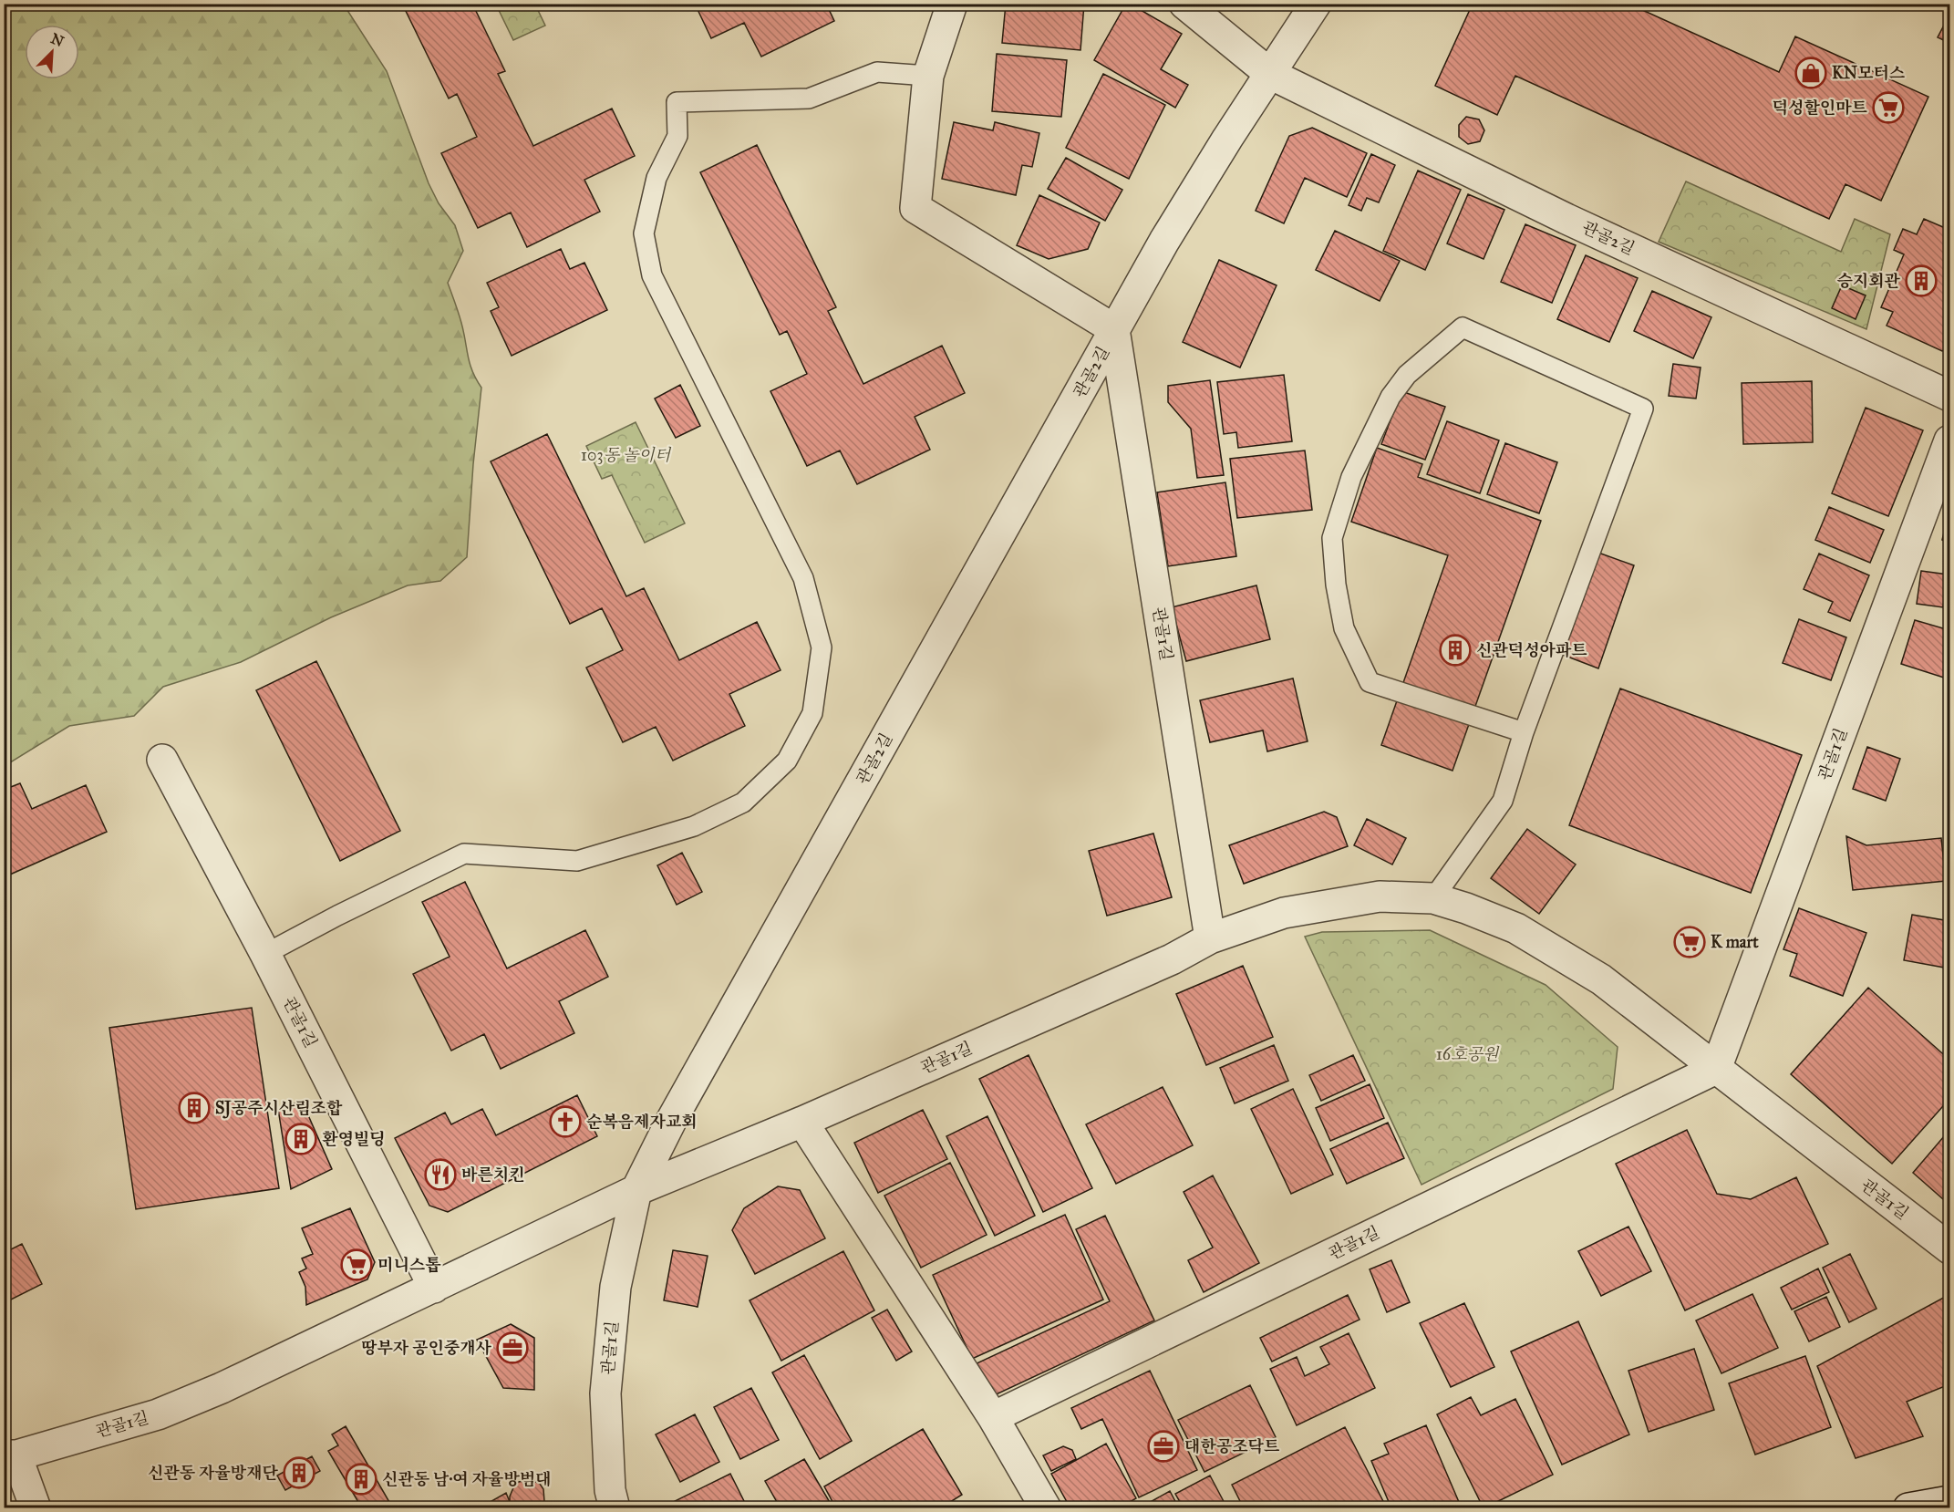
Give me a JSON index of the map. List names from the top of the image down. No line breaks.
{"streets":{"street":["관골2길","관골1길"]},"crossings":[["관골2길","관골1길"]],"parks":["103동 놀이터","16호공원"],"places":{"shop":["KN모터스"],"supermarket":["덕성할인마트","K mart","미니스톱"],"building":["승지회관","신관덕성아파트","SJ공주시산림조합","환영빌딩","신관동 자율방재단","신관동 남·여 자율방범대"],"church":["순복음제자교회"],"restaurant":["바른치킨"],"office":["땅부자 공인중개사","대한공조닥트"]},"north":"top right"}
